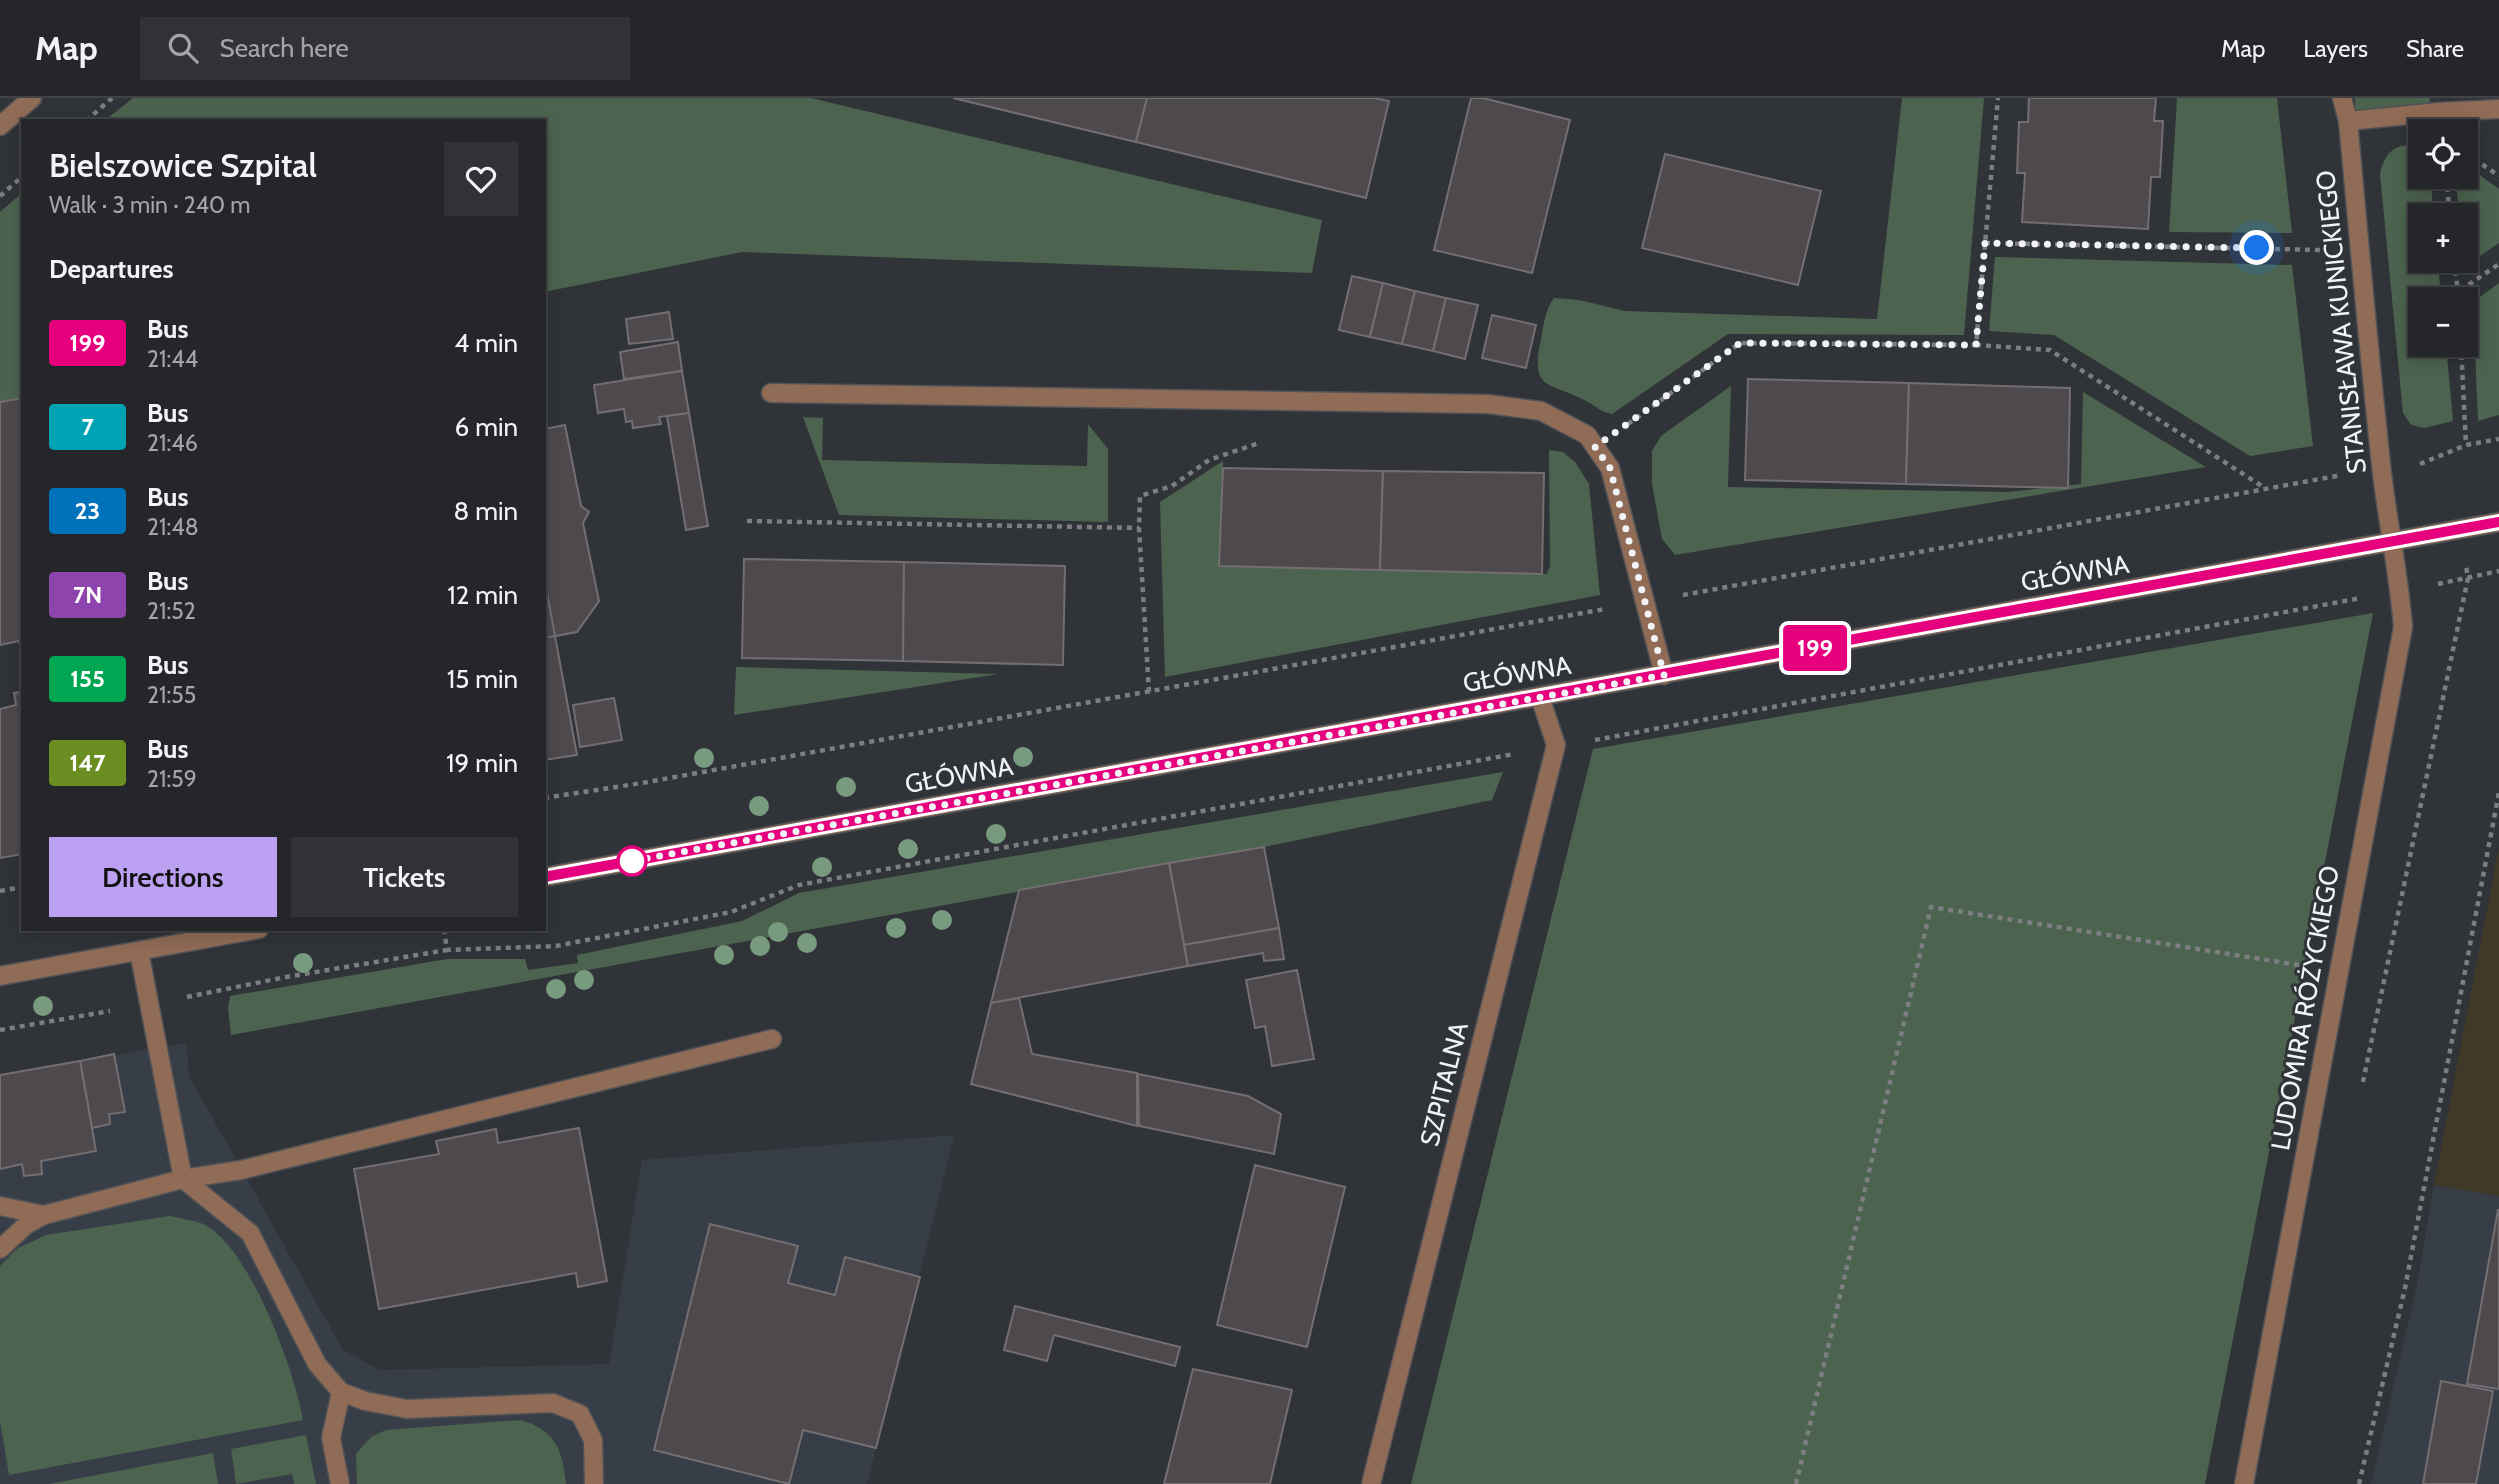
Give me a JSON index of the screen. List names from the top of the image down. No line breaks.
{"streets":{"street":["STANISŁAWA KUNICKIEGO","GŁÓWNA","LUDOMIRA RÓŻYCKIEGO","SZPITALNA"]},"crossings":[["STANISŁAWA KUNICKIEGO","GŁÓWNA"],["STANISŁAWA KUNICKIEGO","LUDOMIRA RÓŻYCKIEGO"],["GŁÓWNA","LUDOMIRA RÓŻYCKIEGO"],["GŁÓWNA","SZPITALNA"]],"lines":["bus line 199"],"page":{"header":"Map","search":"Search here","nav":["Map","Layers","Share"],"on_map":"199","map_buttons":["+","−"],"heading":[["Bielszowice Szpital","Walk · 3 min · 240 m"],"Departures"],"list":[{"mark":"199","name":"Bus","note":"21:44","value":"4 min"},{"mark":"7","name":"Bus","note":"21:46","value":"6 min"},{"mark":"23","name":"Bus","note":"21:48","value":"8 min"},{"mark":"7N","name":"Bus","note":"21:52","value":"12 min"},{"mark":"155","name":"Bus","note":"21:55","value":"15 min"},{"mark":"147","name":"Bus","note":"21:59","value":"19 min"}],"buttons":["Directions","Tickets"]}}
